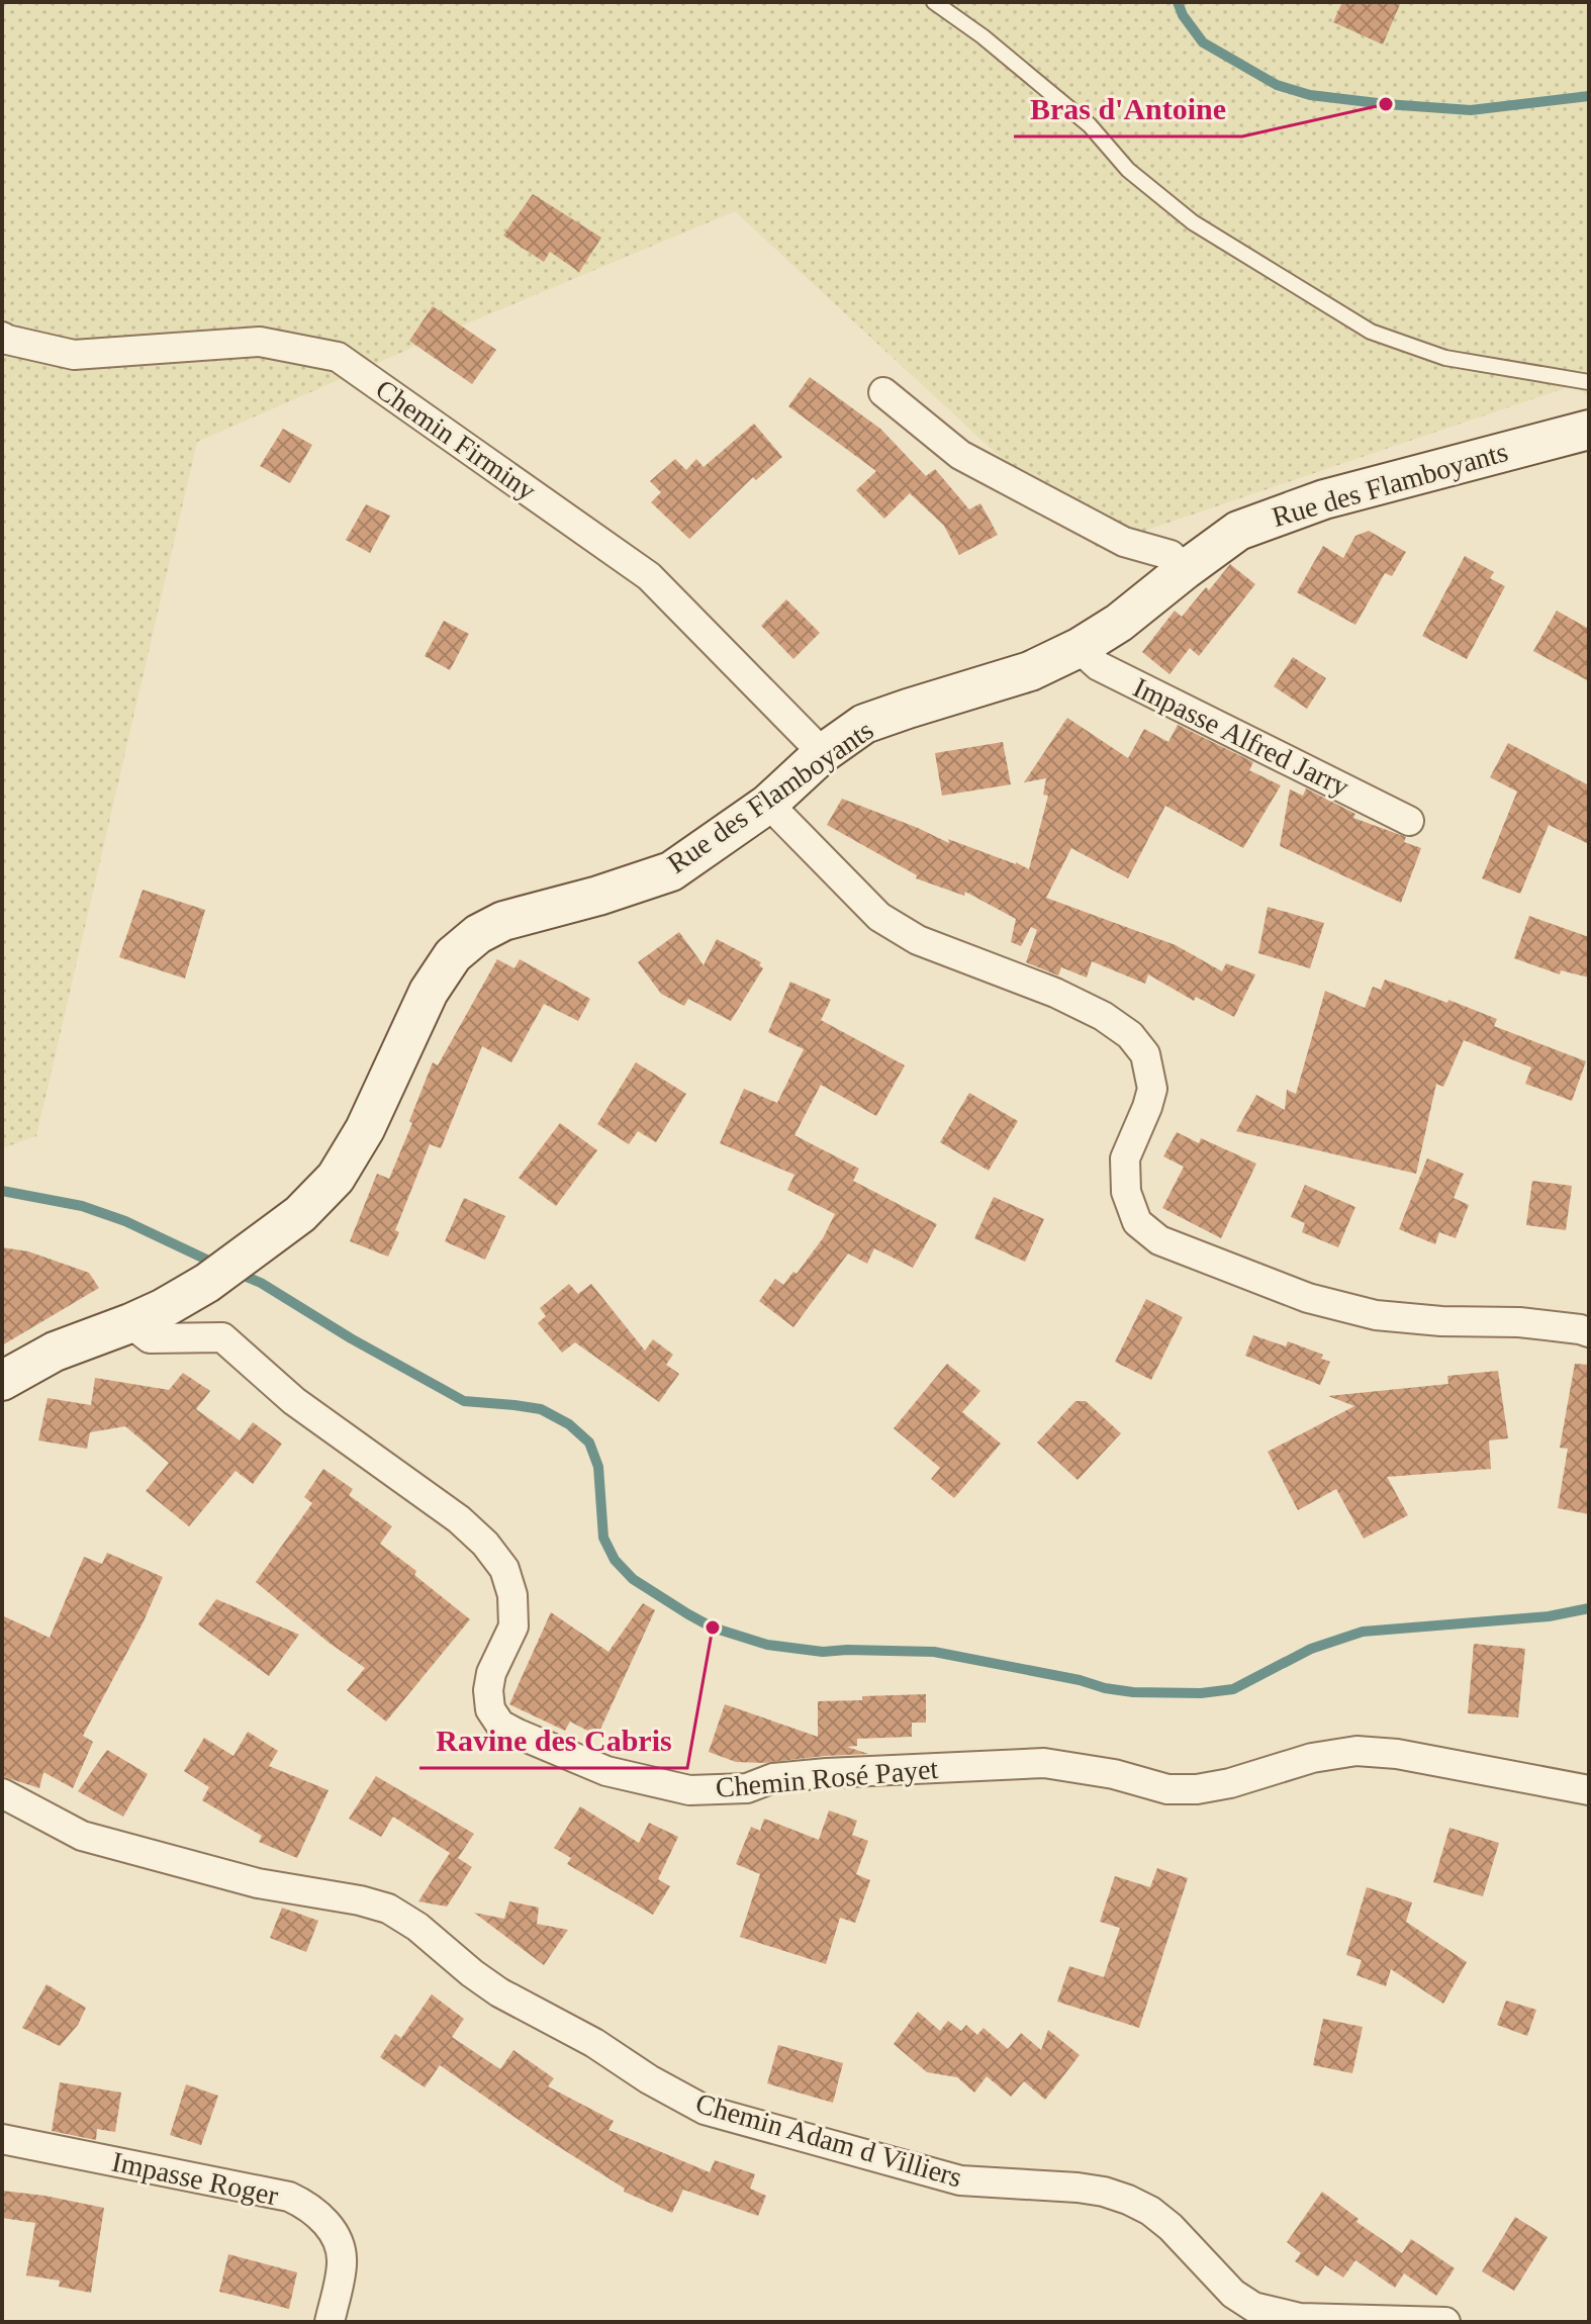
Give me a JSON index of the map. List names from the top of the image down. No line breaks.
{"streets":{"main road":["Rue des Flamboyants"],"street":["Chemin Firminy","Impasse Alfred Jarry","Chemin Rosé Payet","Chemin Adam d Villiers","Impasse Roger"]},"crossings":[["Chemin Firminy","Rue des Flamboyants"],["Rue des Flamboyants","Impasse Alfred Jarry"],["Rue des Flamboyants","Chemin Rosé Payet"]],"places":["Bras d'Antoine","Ravine des Cabris"]}
